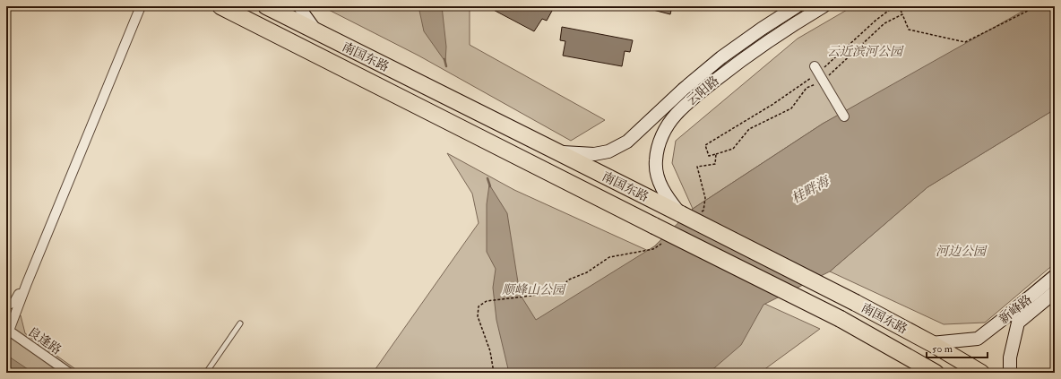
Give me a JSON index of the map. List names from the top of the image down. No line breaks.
{"streets":{"highway":["南国东路"],"main road":["云阳路","新峰路"],"street":["良逢路"]},"crossings":[["南国东路","云阳路"],["南国东路","新峰路"]],"water":["桂畔海"],"parks":["云近滨河公园","河边公园","顺峰山公园"],"scale_bar":"50 m"}
